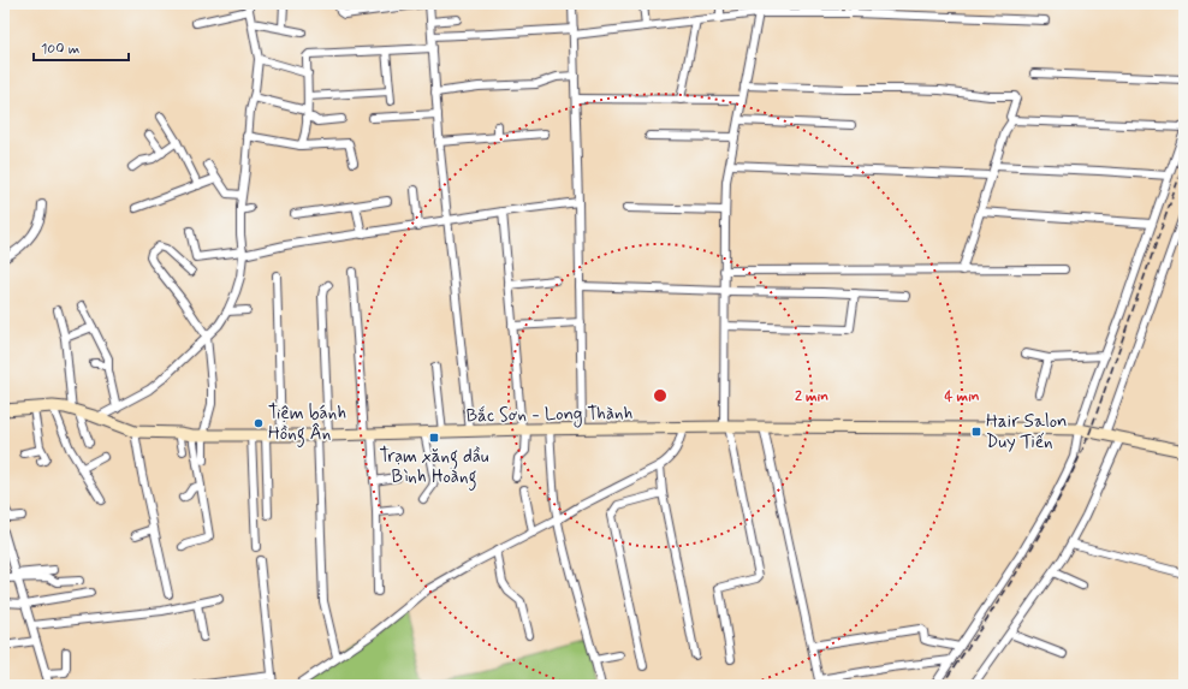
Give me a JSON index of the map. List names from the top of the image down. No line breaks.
{"streets":{"main road":["Bắc Sơn - Long Thành"]},"places":{"other":["Tiệm bánh Hồng Ân"],"transit":["Hair Salon Duy Tiến","Trạm xăng dầu Bình Hoàng"]},"scale_bar":"100 m","rings":["2 min","4 min"]}
